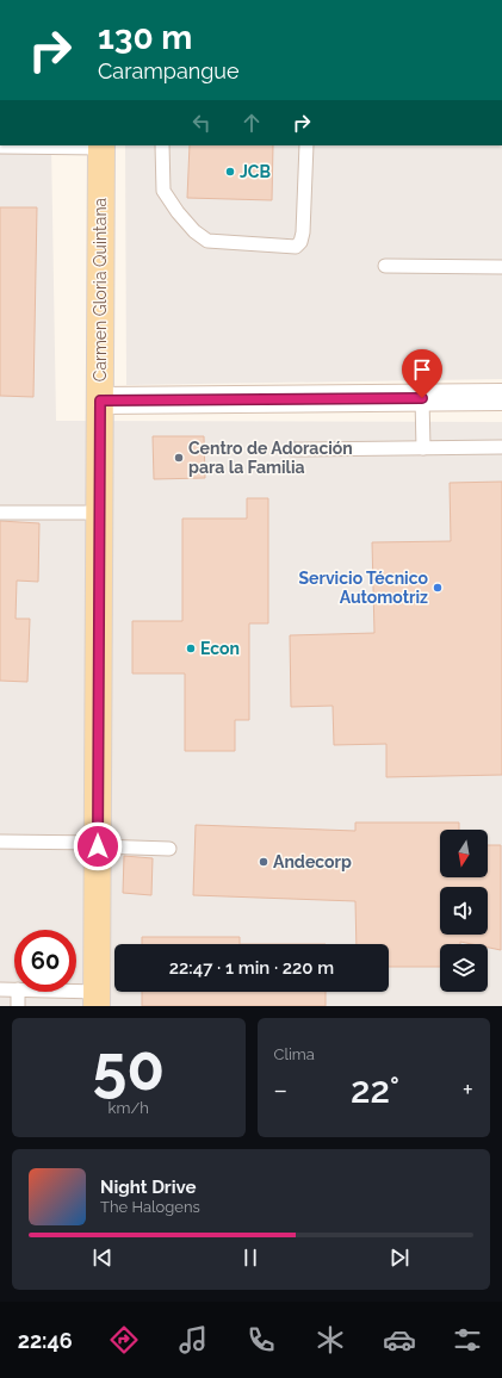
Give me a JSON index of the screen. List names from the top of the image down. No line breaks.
{"streets":{"main road":["Carmen Gloria Quintana"]},"places":["JCB","Centro de Adoración para la Familia","Servicio Técnico Automotriz","Econ","Andecorp"],"north":"bottom","page":{"turn":["130 m","Carampangue"],"limit":"60","trip":"22:47 · 1 min · 220 m","tile":[["50","km/h"],"Clima"],"heat":["−","22°","+"],"song":["Night Drive","The Halogens"],"tabs":"22:46"}}
